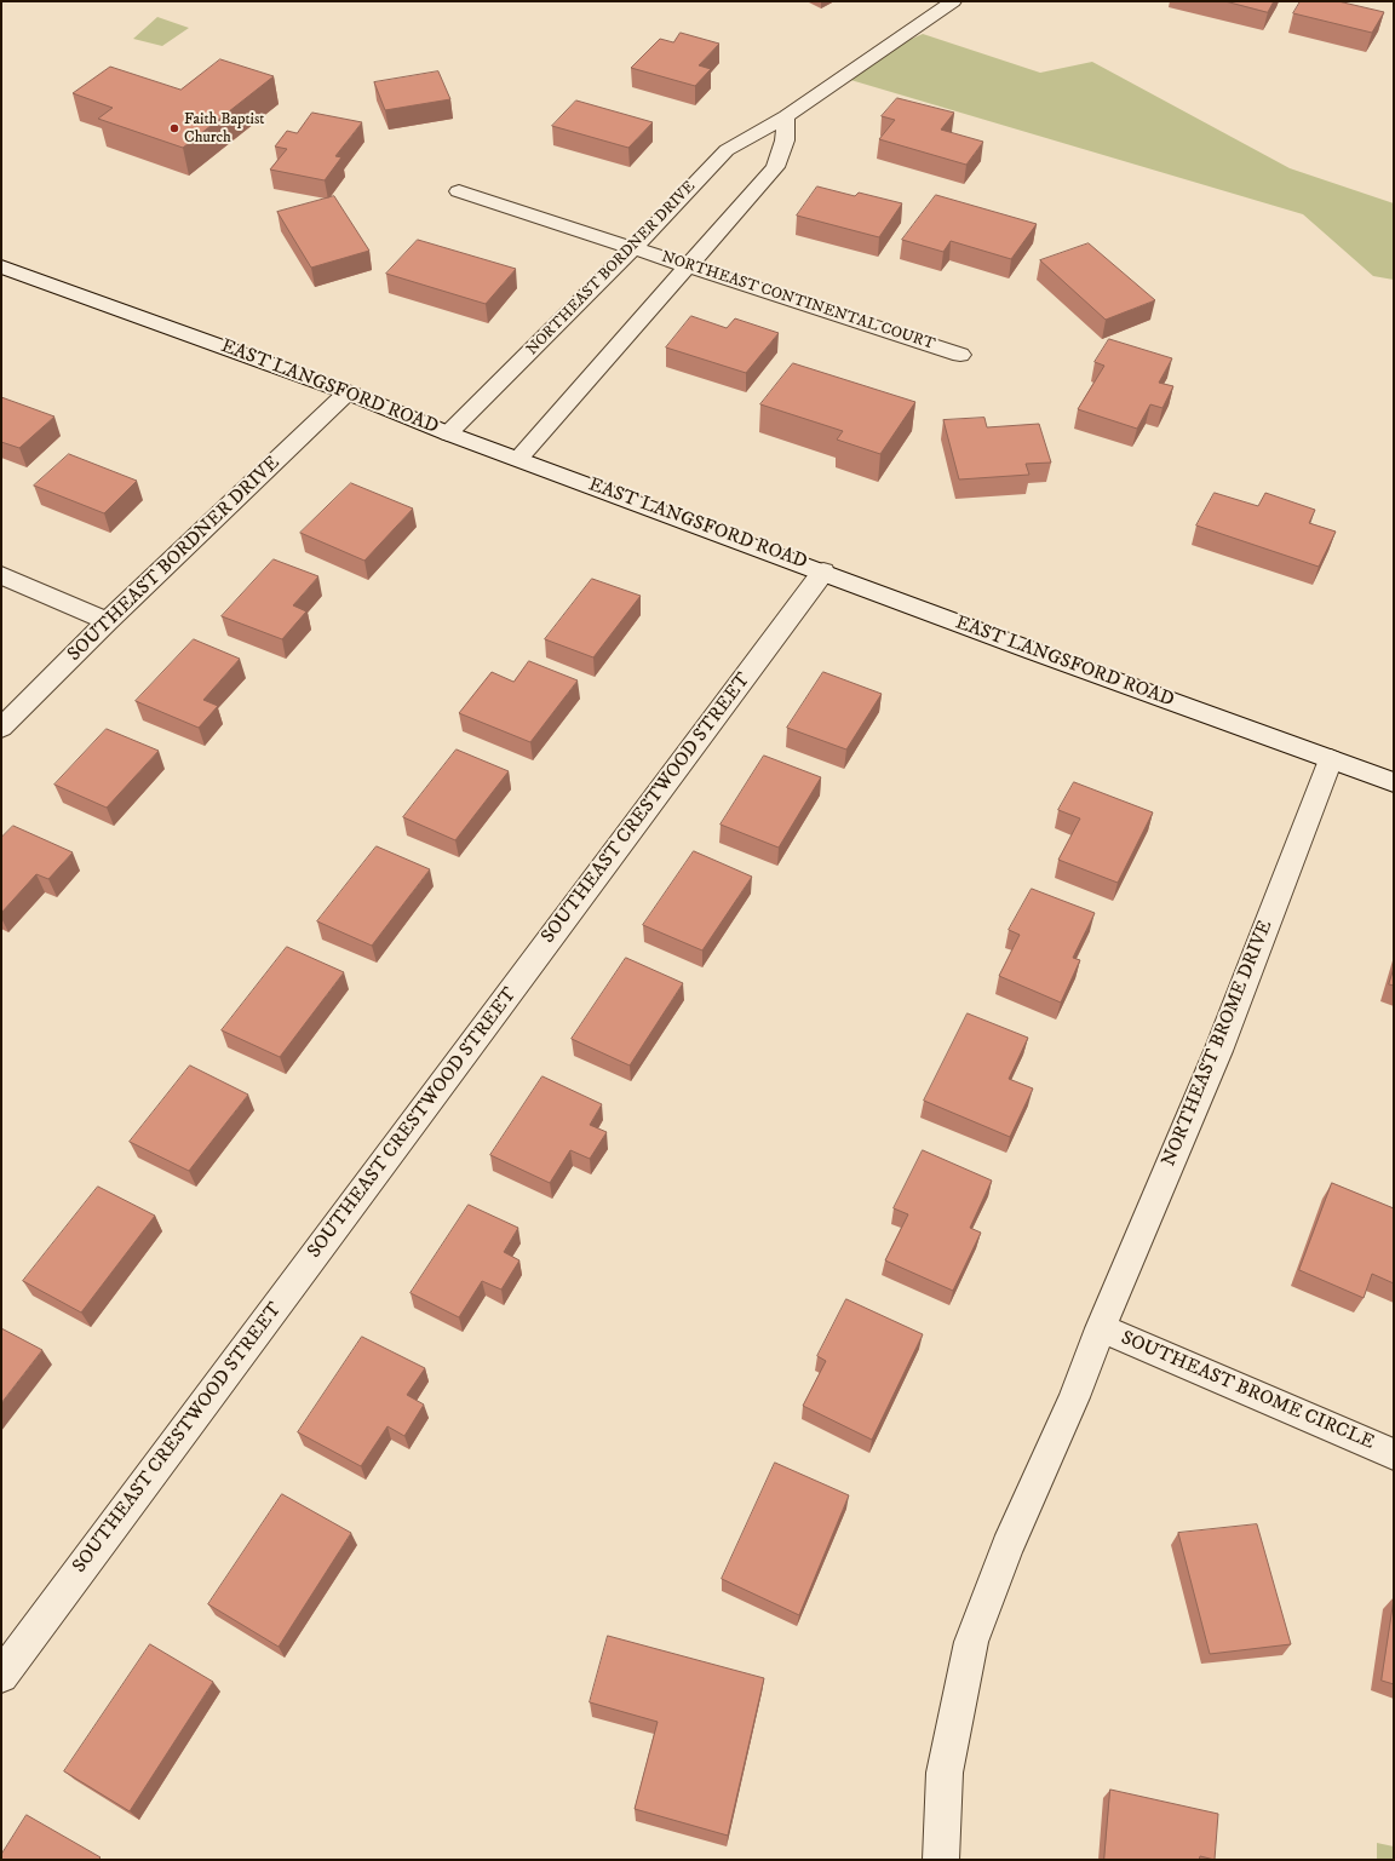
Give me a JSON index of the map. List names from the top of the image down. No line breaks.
{"streets":{"street":["NORTHEAST BORDNER DRIVE","NORTHEAST CONTINENTAL COURT","EAST LANGSFORD ROAD","SOUTHEAST BORDNER DRIVE","SOUTHEAST CRESTWOOD STREET","NORTHEAST BROME DRIVE","SOUTHEAST BROME CIRCLE"]},"crossings":[["NORTHEAST BORDNER DRIVE","NORTHEAST CONTINENTAL COURT"],["NORTHEAST BORDNER DRIVE","EAST LANGSFORD ROAD"],["EAST LANGSFORD ROAD","SOUTHEAST BORDNER DRIVE"],["EAST LANGSFORD ROAD","SOUTHEAST CRESTWOOD STREET"],["EAST LANGSFORD ROAD","NORTHEAST BROME DRIVE"],["NORTHEAST BROME DRIVE","SOUTHEAST BROME CIRCLE"]],"places":["Faith Baptist Church"]}
